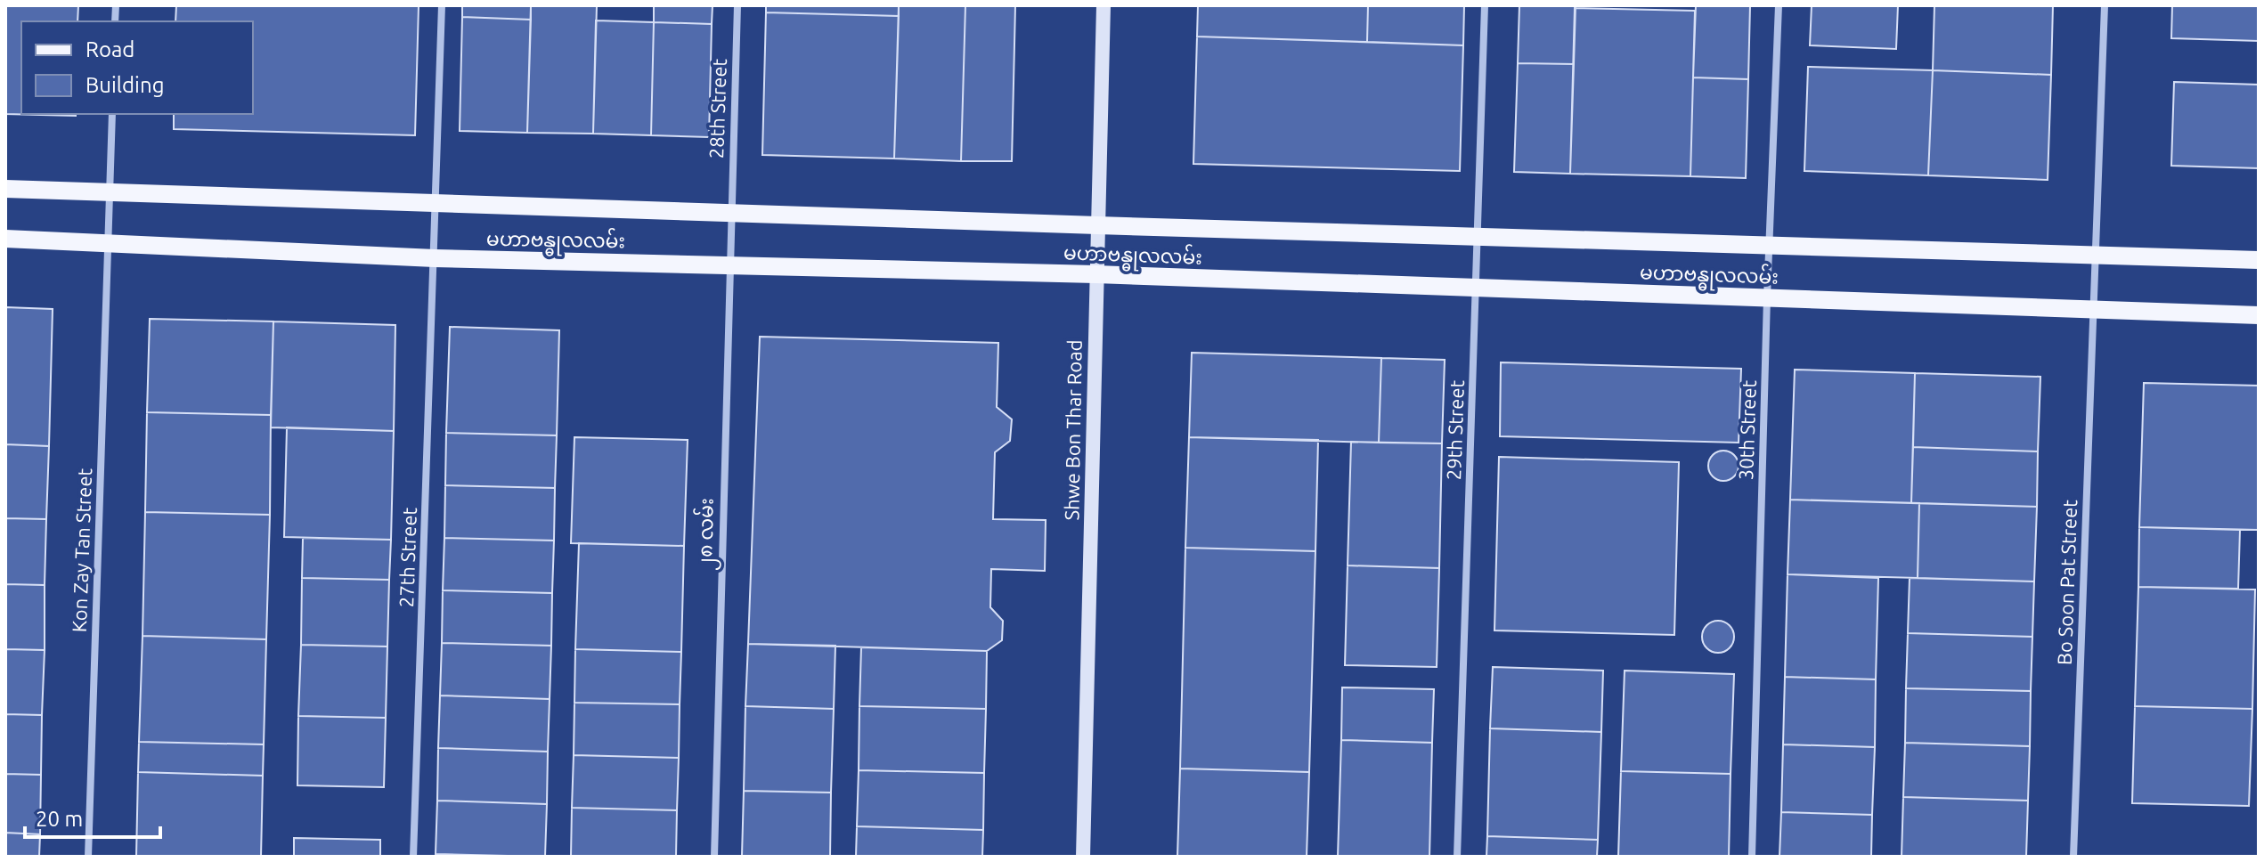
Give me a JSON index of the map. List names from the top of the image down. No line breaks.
{"streets":{"main road":["မဟာဗန္ဓုလလမ်း","Shwe Bon Thar Road"],"street":["28th Street","29th Street","30th Street","၂၈ လမ်း","Kon Zay Tan Street","27th Street","Bo Soon Pat Street"]},"crossings":[["28th Street","မဟာဗန္ဓုလလမ်း"],["28th Street","၂၈ လမ်း"],["မဟာဗန္ဓုလလမ်း","Shwe Bon Thar Road"],["မဟာဗန္ဓုလလမ်း","29th Street"],["မဟာဗန္ဓုလလမ်း","30th Street"],["မဟာဗန္ဓုလလမ်း","၂၈ လမ်း"],["မဟာဗန္ဓုလလမ်း","Kon Zay Tan Street"],["မဟာဗန္ဓုလလမ်း","27th Street"],["မဟာဗန္ဓုလလမ်း","Bo Soon Pat Street"]],"legend":["Road","Building"],"scale_bar":"20 m"}
